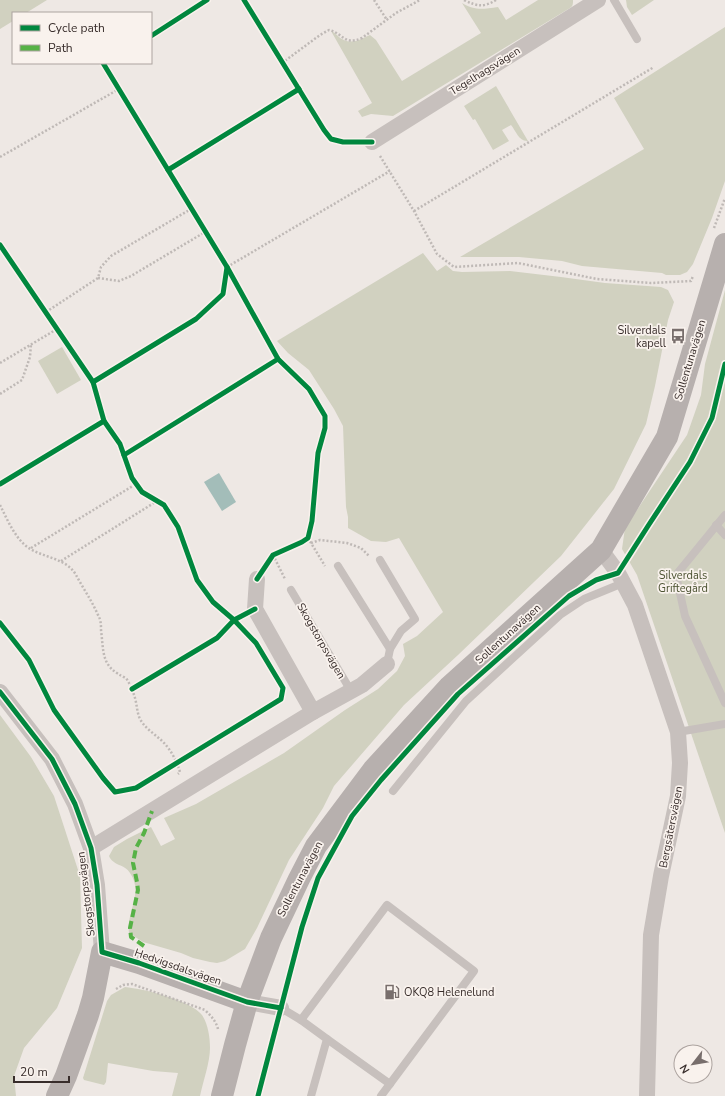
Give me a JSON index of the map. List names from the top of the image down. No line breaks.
{"streets":{"street":["Tegelhagsvägen","Sollentunavägen","Skogstorpsvägen","Bergsätersvägen","Hedvigsdalsvägen"]},"crossings":[["Sollentunavägen","Bergsätersvägen"],["Sollentunavägen","Hedvigsdalsvägen"],["Skogstorpsvägen","Hedvigsdalsvägen"]],"parks":["Silverdals Griftegård"],"places":{"bus stop":["Silverdals kapell"],"fuel station":["OKQ8 Helenelund"]},"legend":["Cycle path","Path"],"scale_bar":"20 m","north":"bottom left"}
